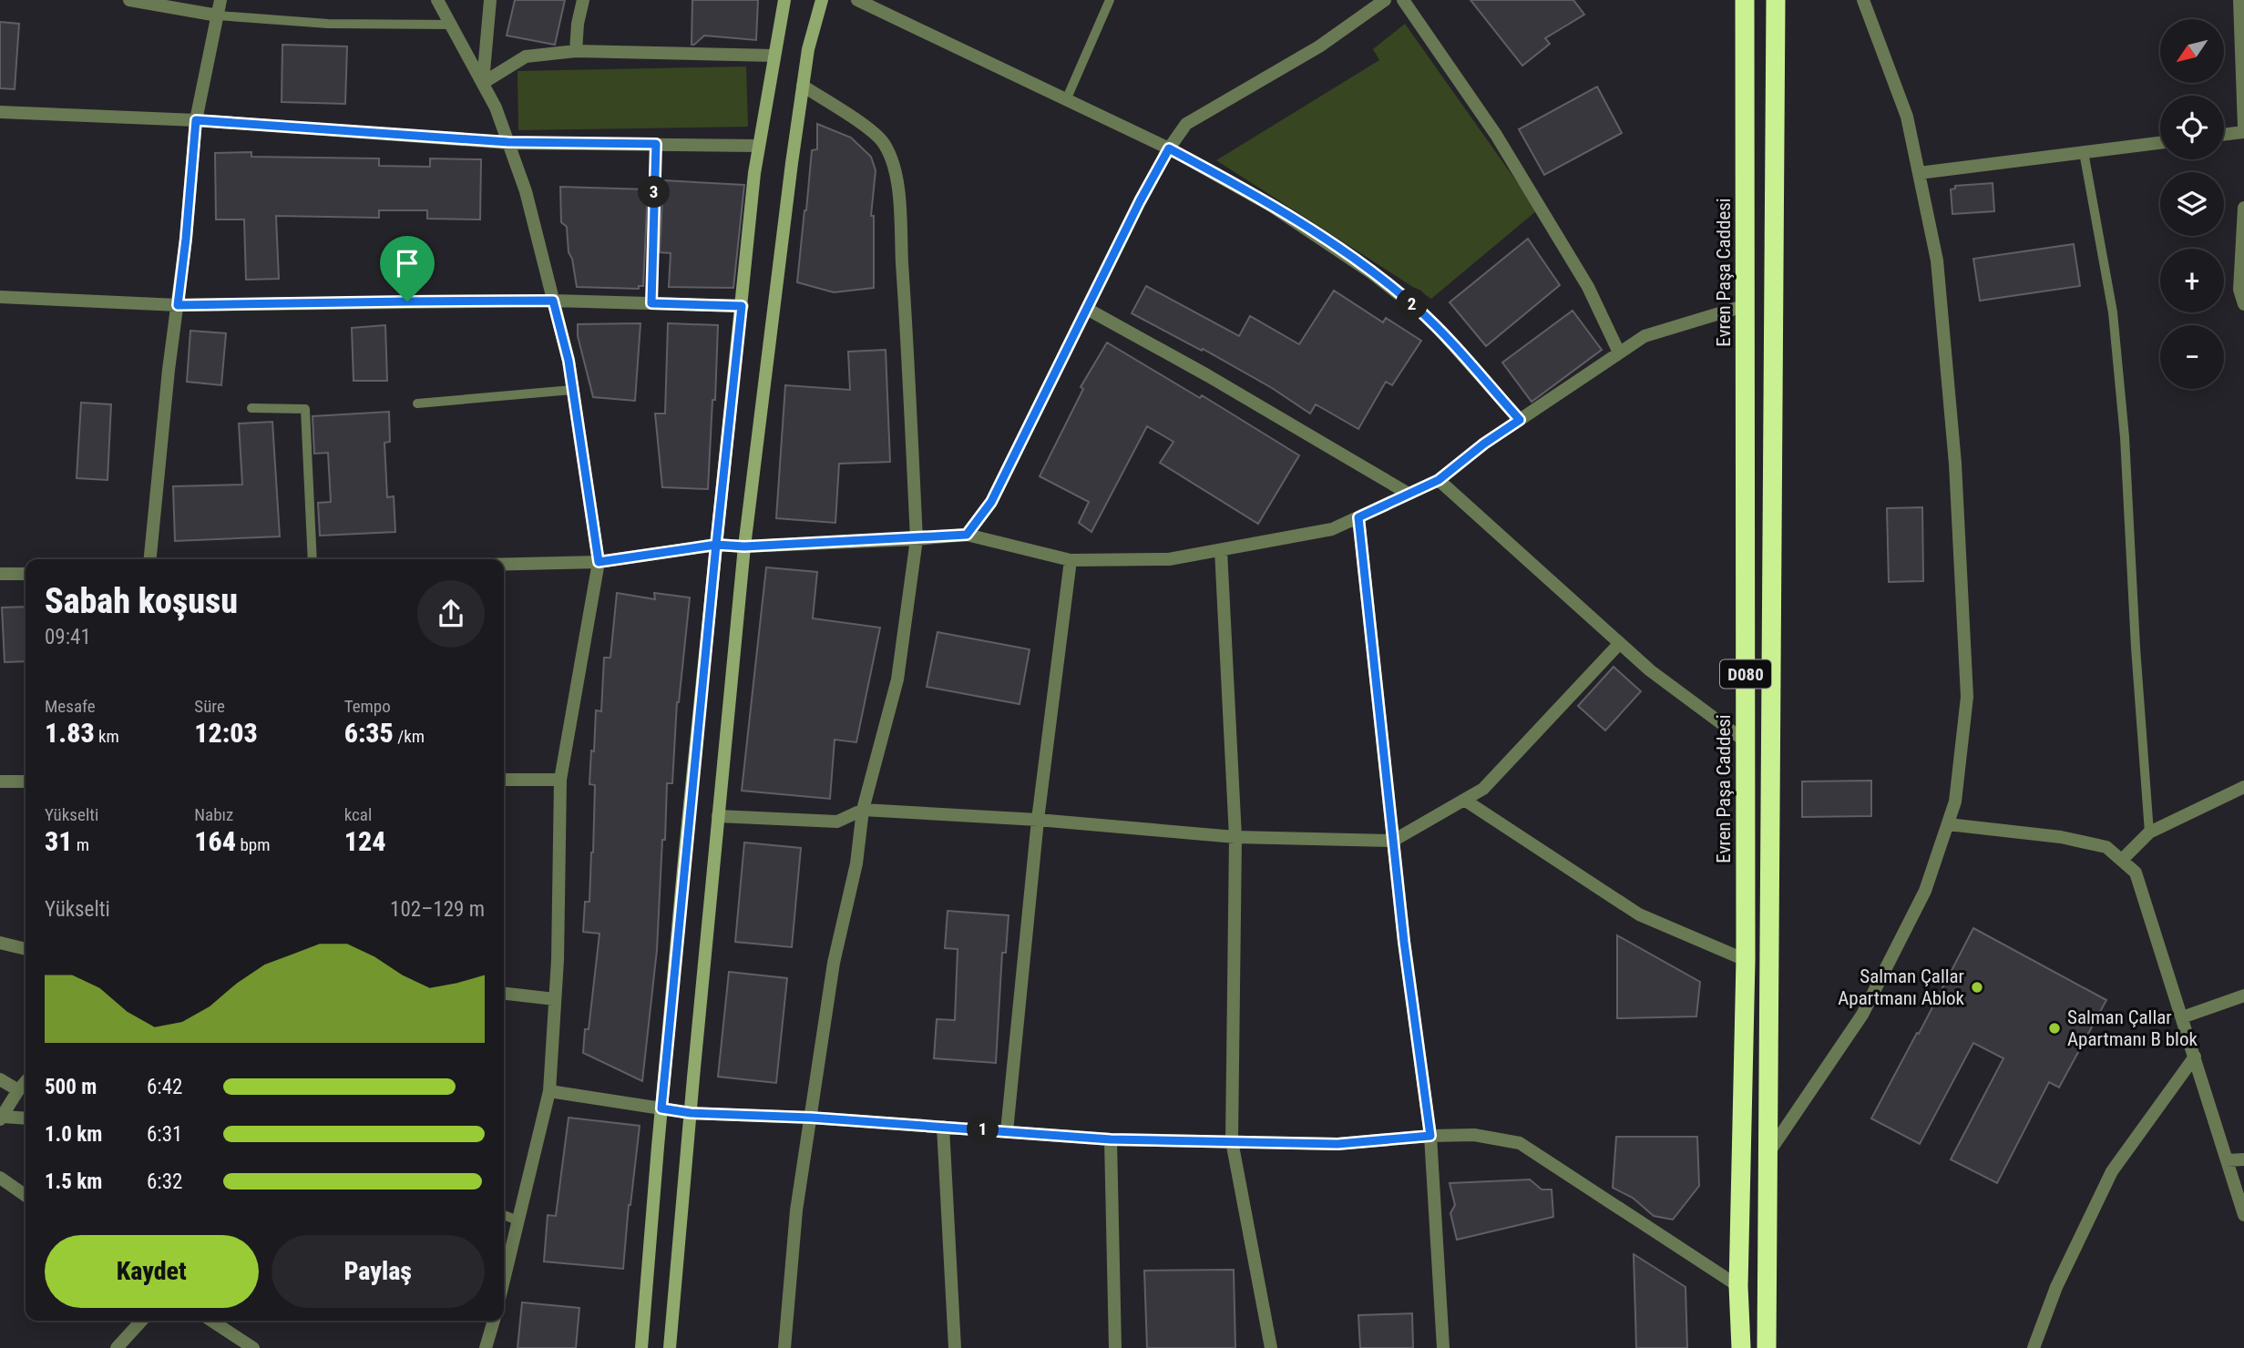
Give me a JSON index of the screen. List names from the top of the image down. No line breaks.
{"streets":{"highway":["Evren Paşa Caddesi","D080"]},"places":["Salman Çallar Apartmanı Ablok","Salman Çallar Apartmanı B blok"],"north":"bottom left","page":{"map_buttons":["+","−"],"pins":["3","2","1"],"heading":["Sabah koşusu","09:41"],"stats":[["Mesafe","1.83 km"],["Süre","12:03"],["Tempo","6:35 /km"],["Yükselti","31 m"],["Nabız","164 bpm"],["kcal","124"]],"chart":["Yükselti","102–129 m"],"list":[{"name":"500 m","note":"6:42"},{"name":"1.0 km","note":"6:31"},{"name":"1.5 km","note":"6:32"}],"buttons":["Kaydet","Paylaş"]}}
